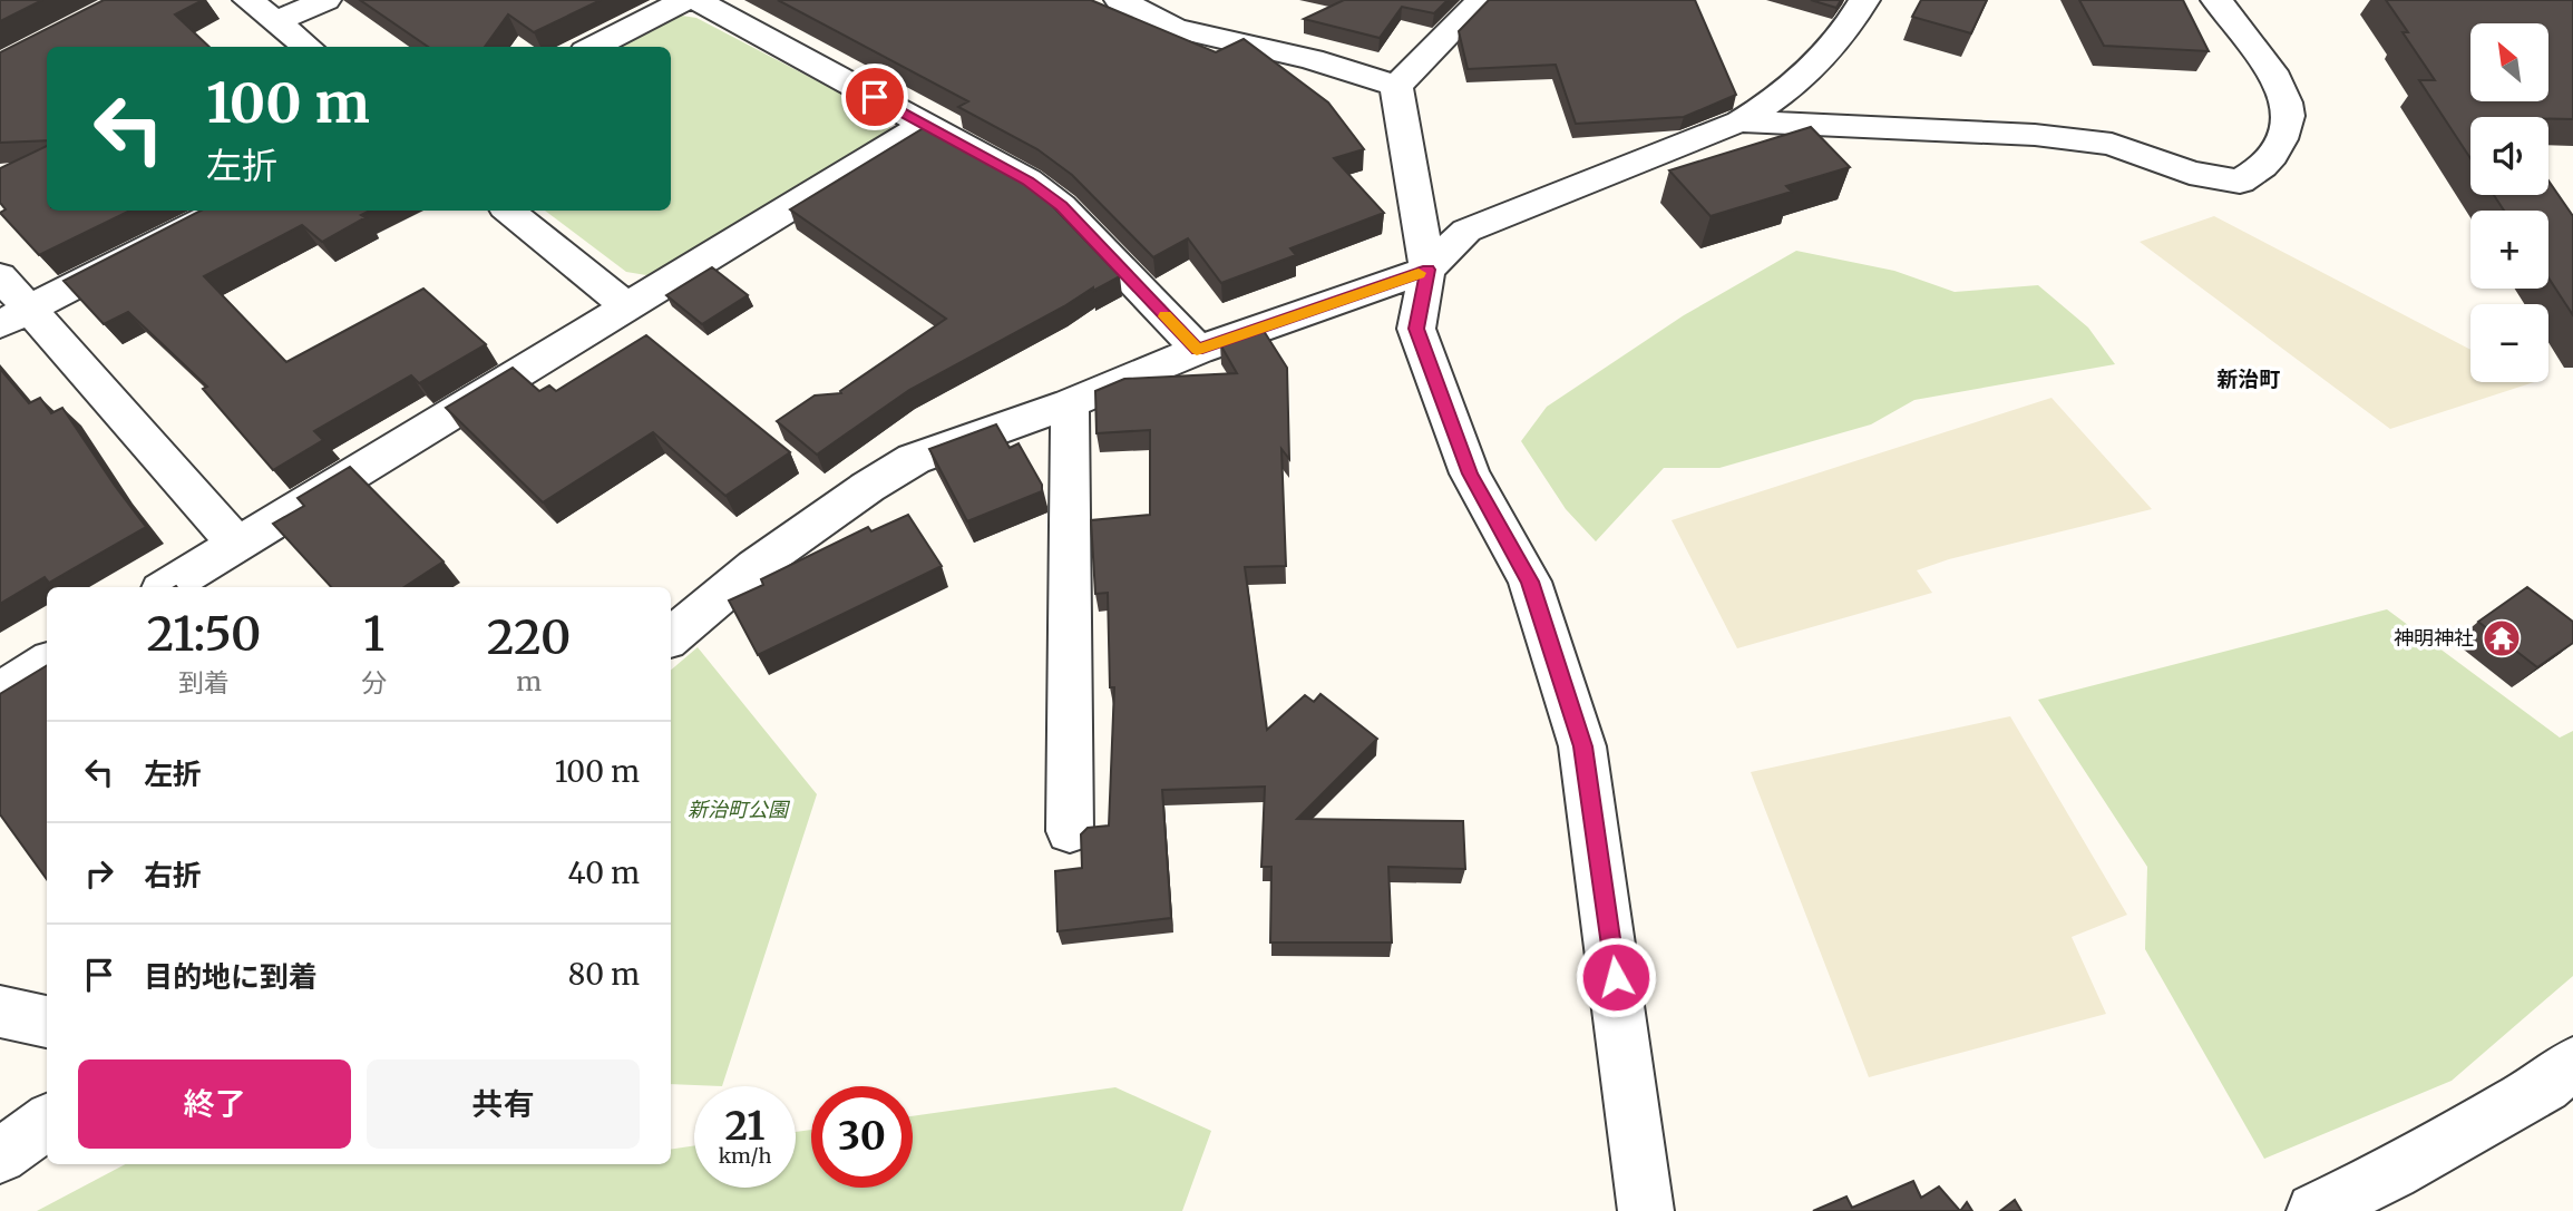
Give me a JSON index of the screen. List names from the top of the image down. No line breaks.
{"districts":["新治町"],"parks":["新治町公園"],"places":{"temple":["神明神社"]},"north":"top left","page":{"map_buttons":["+","−"],"turn":["100 m","左折"],"eta":["21:50","到着","1","分","220","m"],"list":[{"name":"左折","value":"100 m"},{"name":"右折","value":"40 m"},{"name":"目的地に到着","value":"80 m"}],"buttons":["終了","共有"],"speed":"21 km/h","limit":"30"}}
